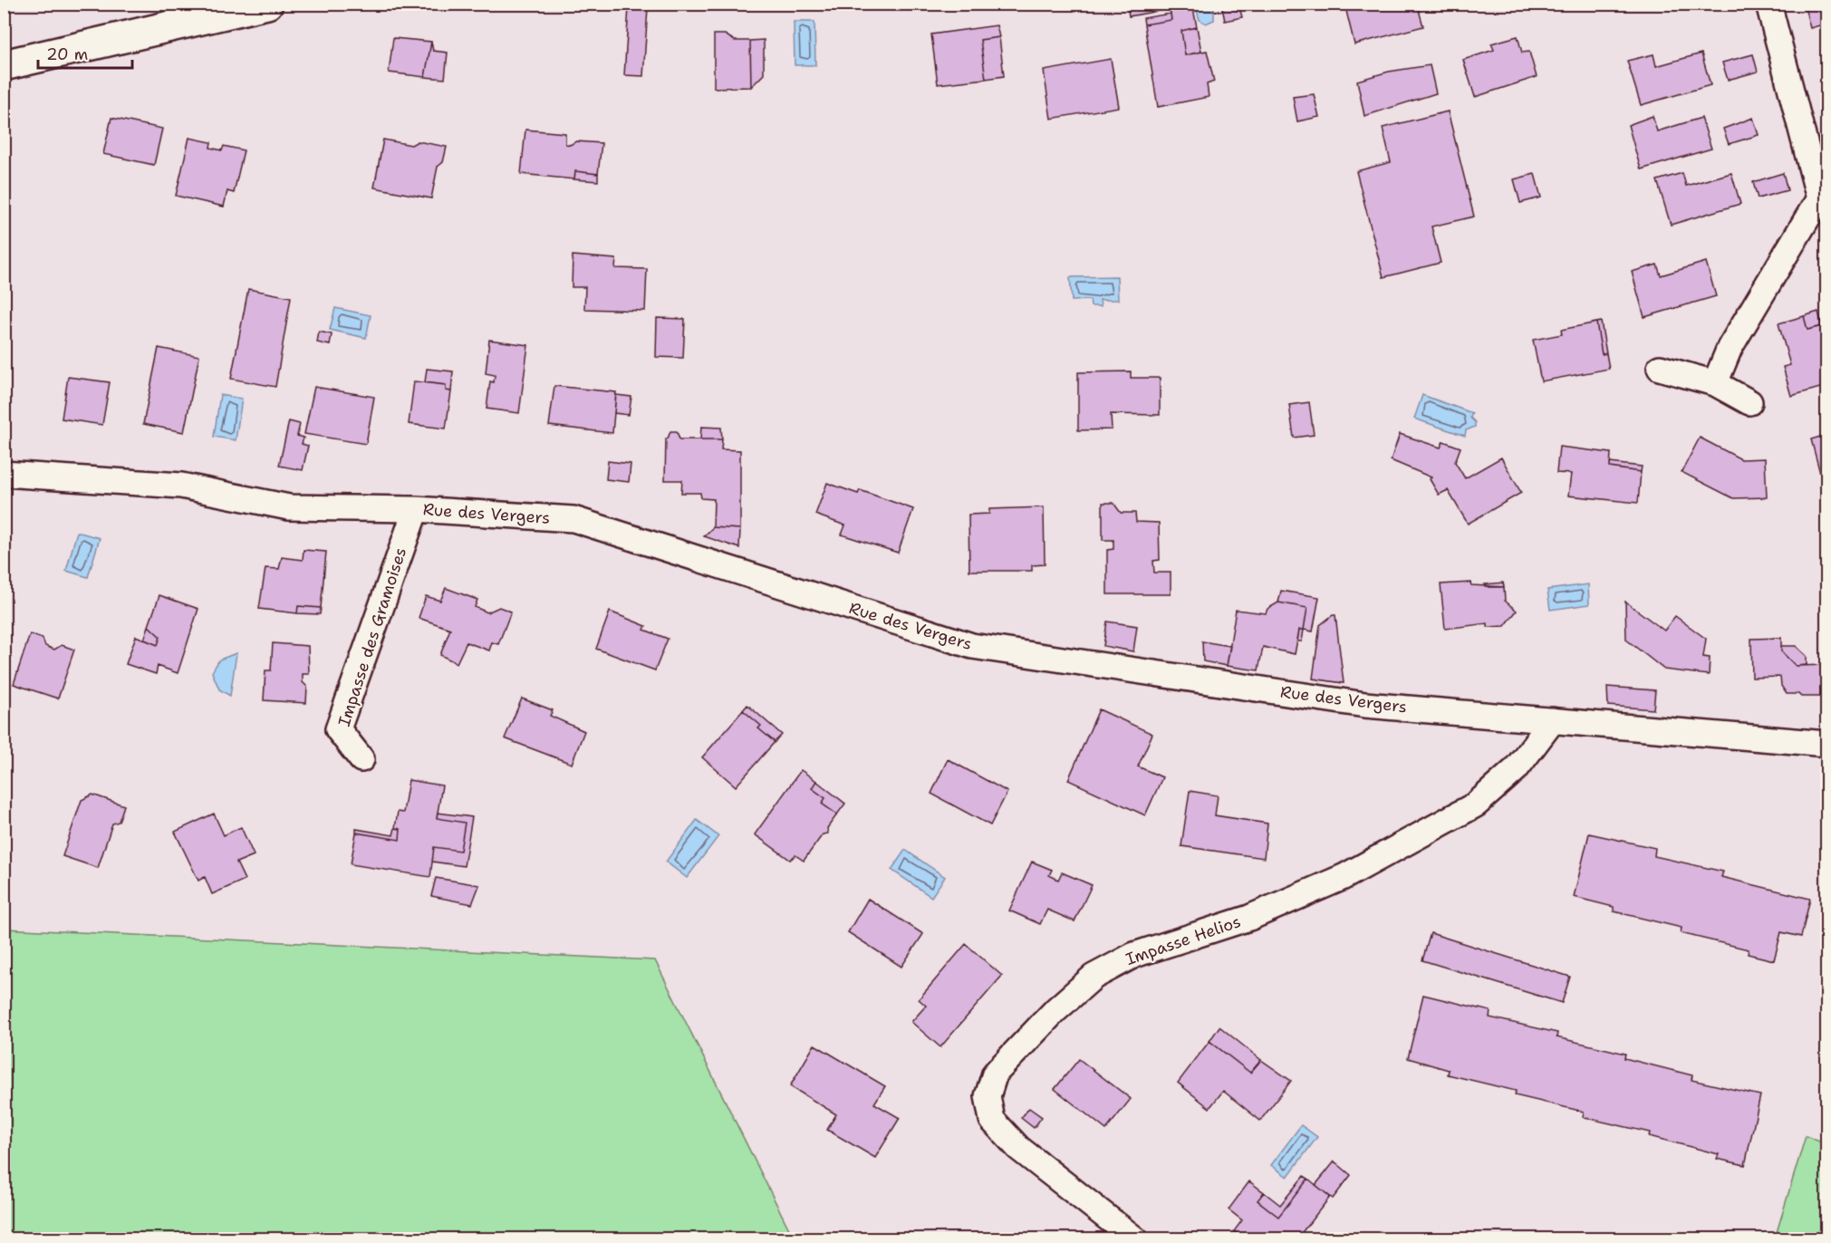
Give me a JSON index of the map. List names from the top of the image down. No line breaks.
{"streets":{"street":["Rue des Vergers","Impasse des Gramoises","Impasse Helios"]},"crossings":[["Rue des Vergers","Impasse des Gramoises"],["Rue des Vergers","Impasse Helios"]],"scale_bar":"20 m"}
